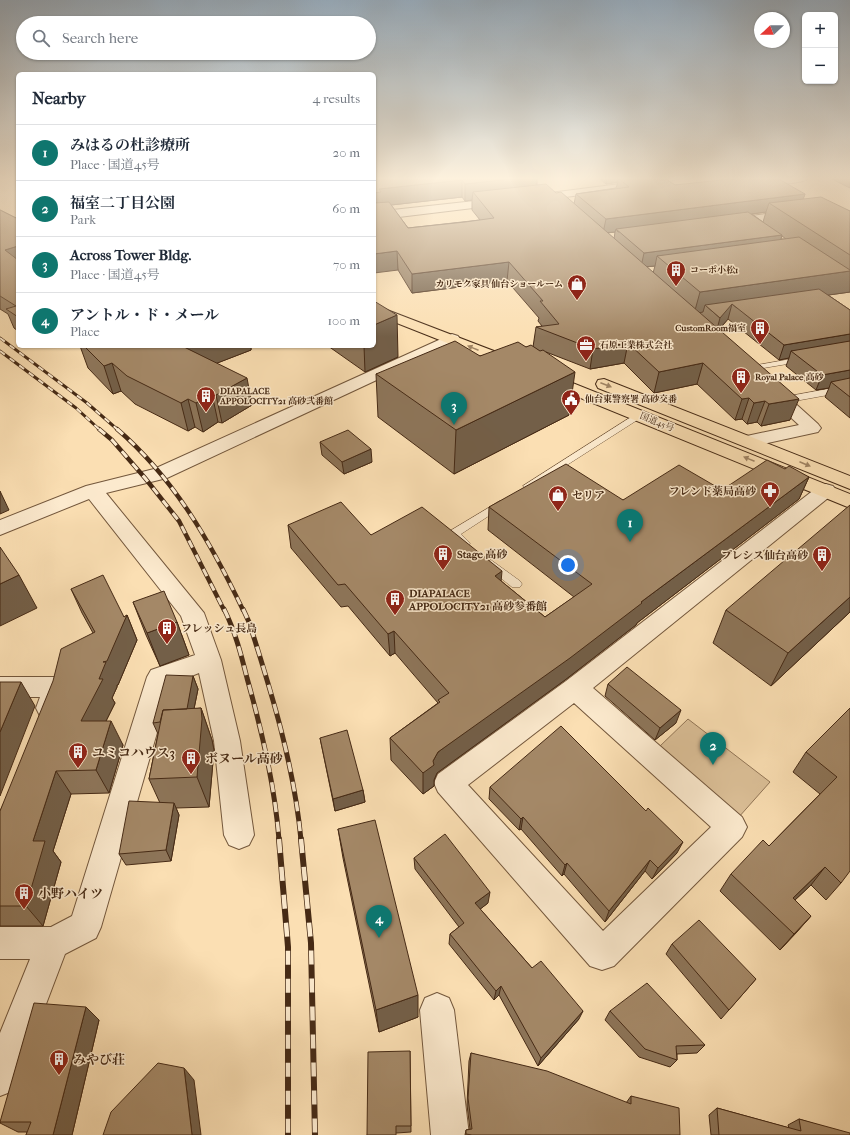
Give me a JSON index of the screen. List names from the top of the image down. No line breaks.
{"streets":{"highway":["国道45号"]},"places":{"building":["コーポ小松1","CustomRoom福室","Royal Palace 高砂","DIAPALACE APPOLOCITY21 高砂弐番館","Stage 高砂","プレシス仙台高砂","DIAPALACE APPOLOCITY21 高砂参番館","フレッシュ長島","ユミコハウス3","ボヌール高砂","小野ハイツ","みやび荘"],"shop":["カリモク家具 仙台ショールーム","セリア"],"office":["石原工業株式会社"],"public building":["仙台東警察署 高砂交番"],"pharmacy":["フレンド薬局高砂"]},"north":"left","page":{"map_buttons":["+","−"],"search":"Search here","heading":["Nearby","4 results"],"list":[{"mark":"1","name":"みはるの杜診療所","note":"Place · 国道45号","value":"20 m"},{"mark":"2","name":"福室二丁目公園","note":"Park","value":"60 m"},{"mark":"3","name":"Across Tower Bldg.","note":"Place · 国道45号","value":"70 m"},{"mark":"4","name":"アントル・ド・メール","note":"Place","value":"100 m"}],"pins":["3","1","2","4"]}}
